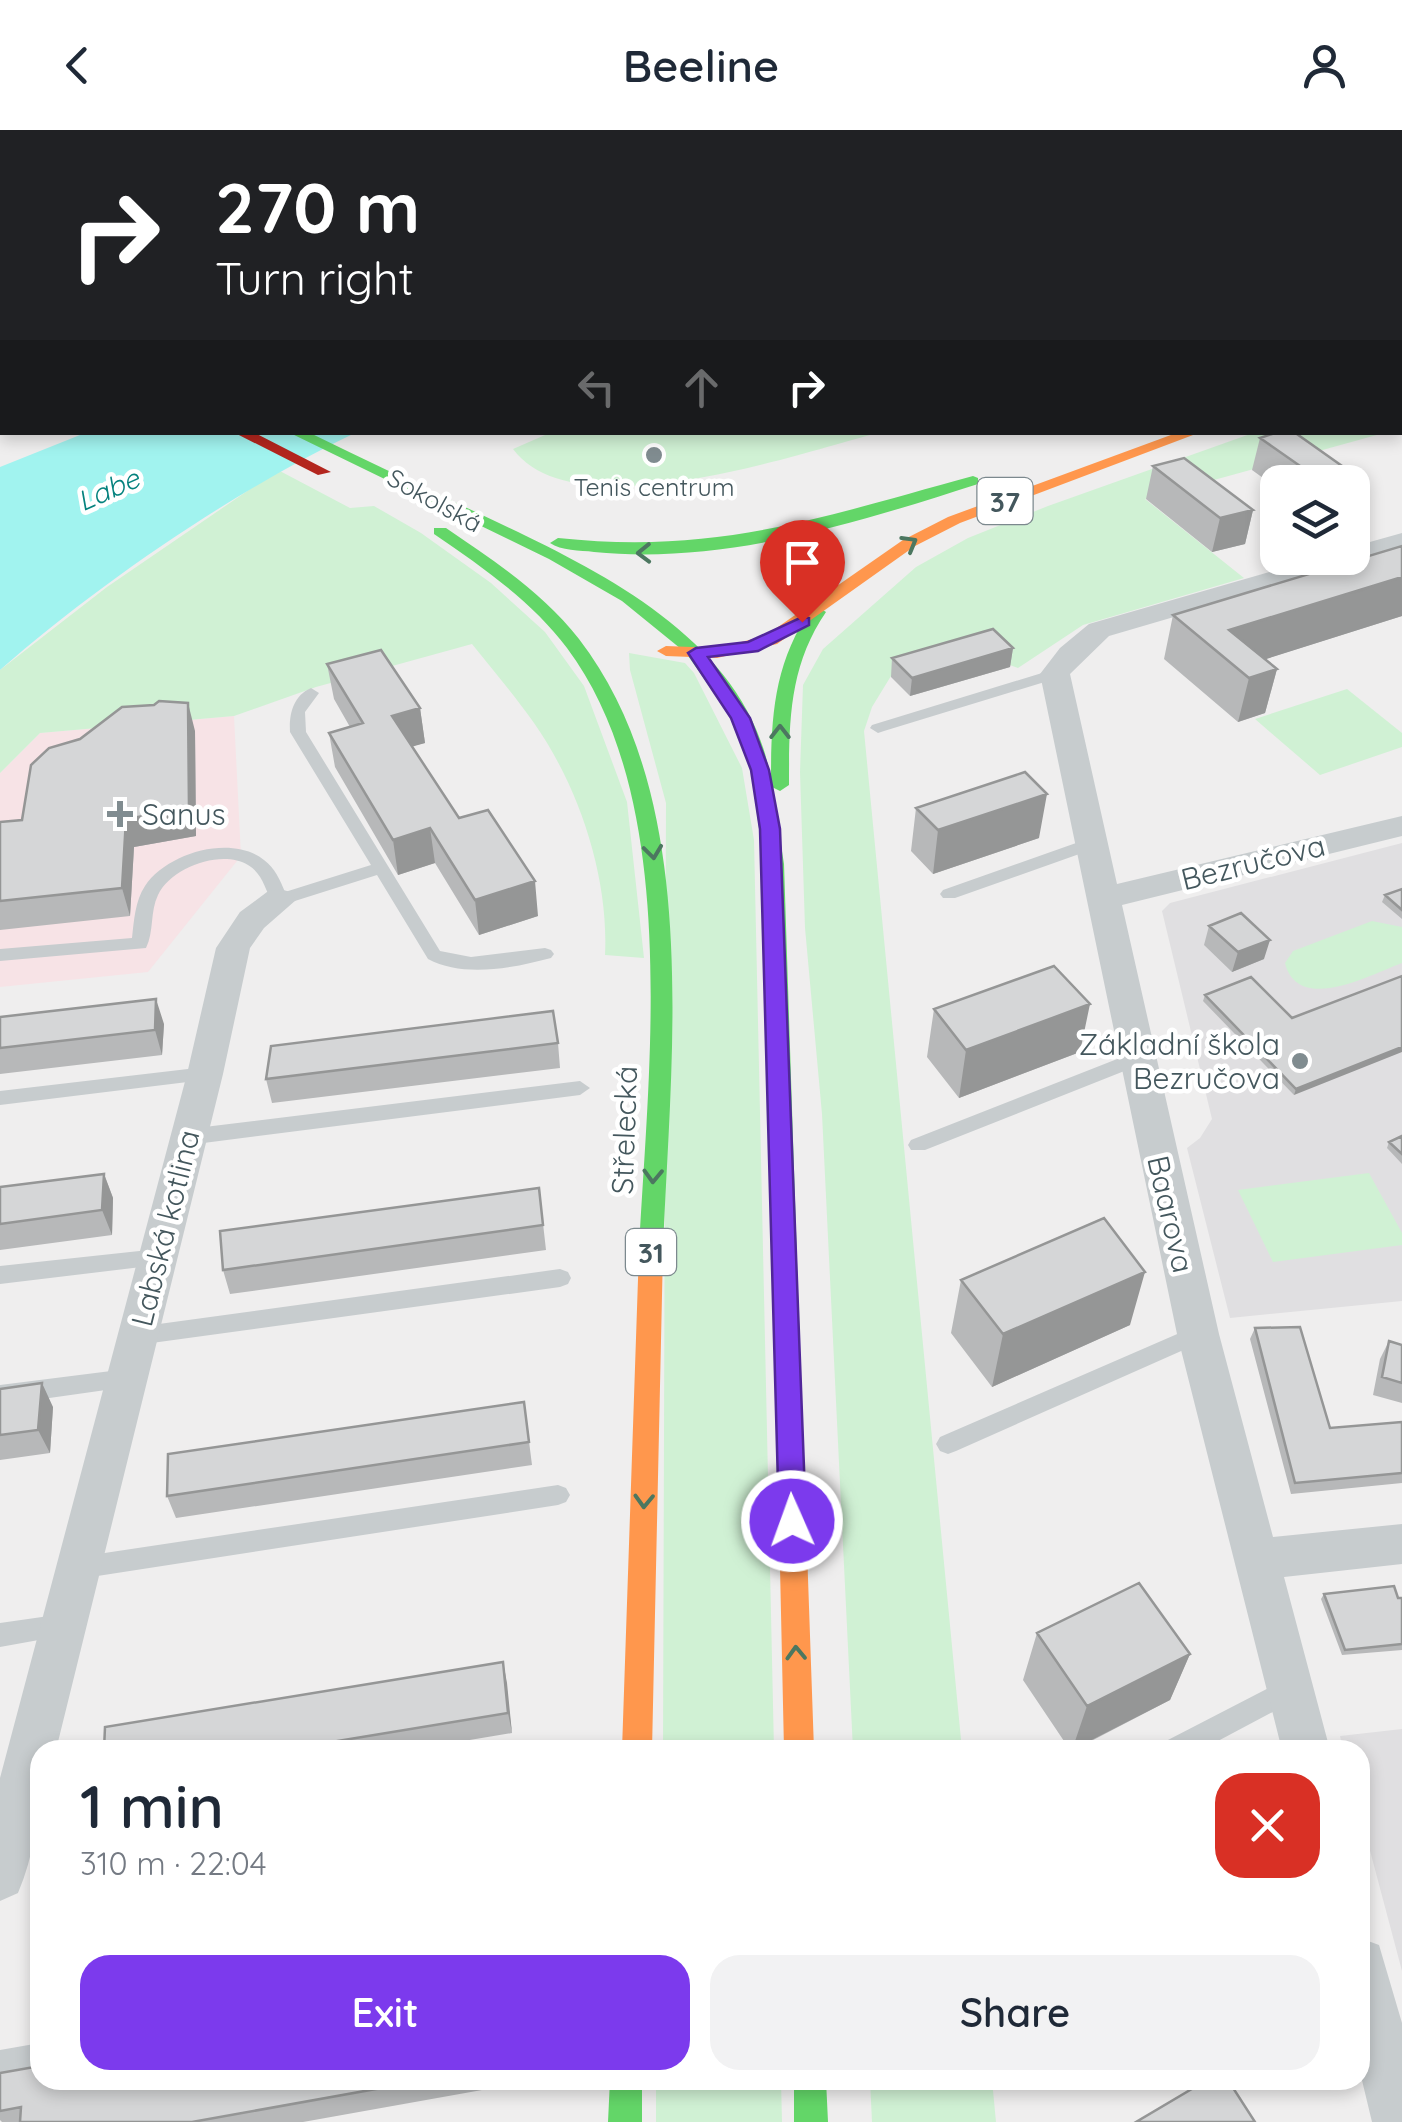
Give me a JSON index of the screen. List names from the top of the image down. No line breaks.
{"streets":{"main road":["Sokolská","37","Střelecká","31"],"street":["Bezručova","Baarova","Labská kotlina"]},"crossings":[["Sokolská","Střelecká"],["Bezručova","Baarova"]],"water":["Labe"],"places":{"other":["Tenis centrum","Základní škola Bezručova"],"health":["Sanus"]},"page":{"header":"Beeline","turn":["270 m","Turn right"],"heading":["1 min","310 m · 22:04"],"buttons":["Exit","Share"]}}
